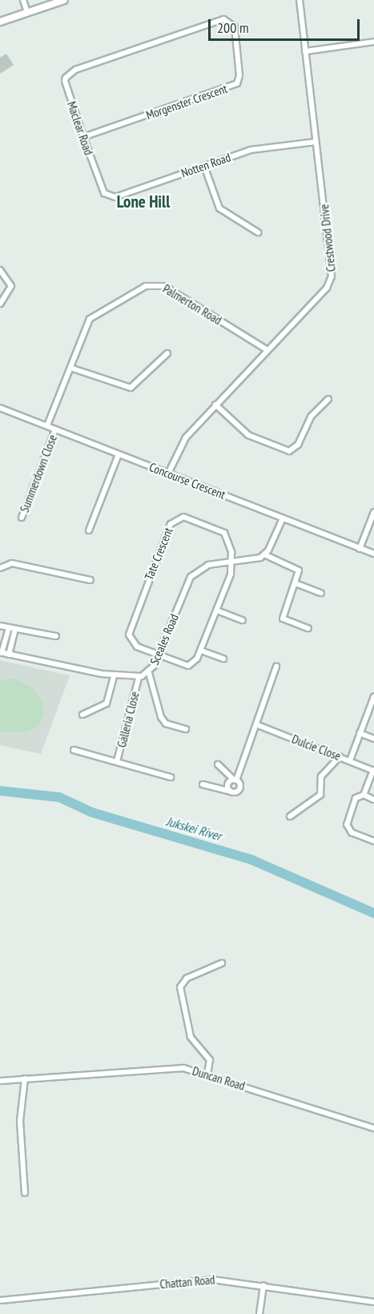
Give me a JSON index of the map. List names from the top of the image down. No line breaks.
{"streets":{"street":["Morgenster Crescent","Maclear Road","Notten Road","Crestwood Drive","Palmerton Road","Summerdown Close","Concourse Crescent","Tate Crescent","Sceales Road","Galleria Close","Dulcie Close","Duncan Road","Chattan Road"]},"crossings":[["Morgenster Crescent","Maclear Road"],["Maclear Road","Notten Road"],["Notten Road","Crestwood Drive"],["Crestwood Drive","Palmerton Road"],["Crestwood Drive","Concourse Crescent"],["Palmerton Road","Concourse Crescent"],["Summerdown Close","Concourse Crescent"],["Tate Crescent","Sceales Road"],["Sceales Road","Galleria Close"]],"districts":["Lone Hill"],"water":["Jukskei River"],"scale_bar":"200 m"}
